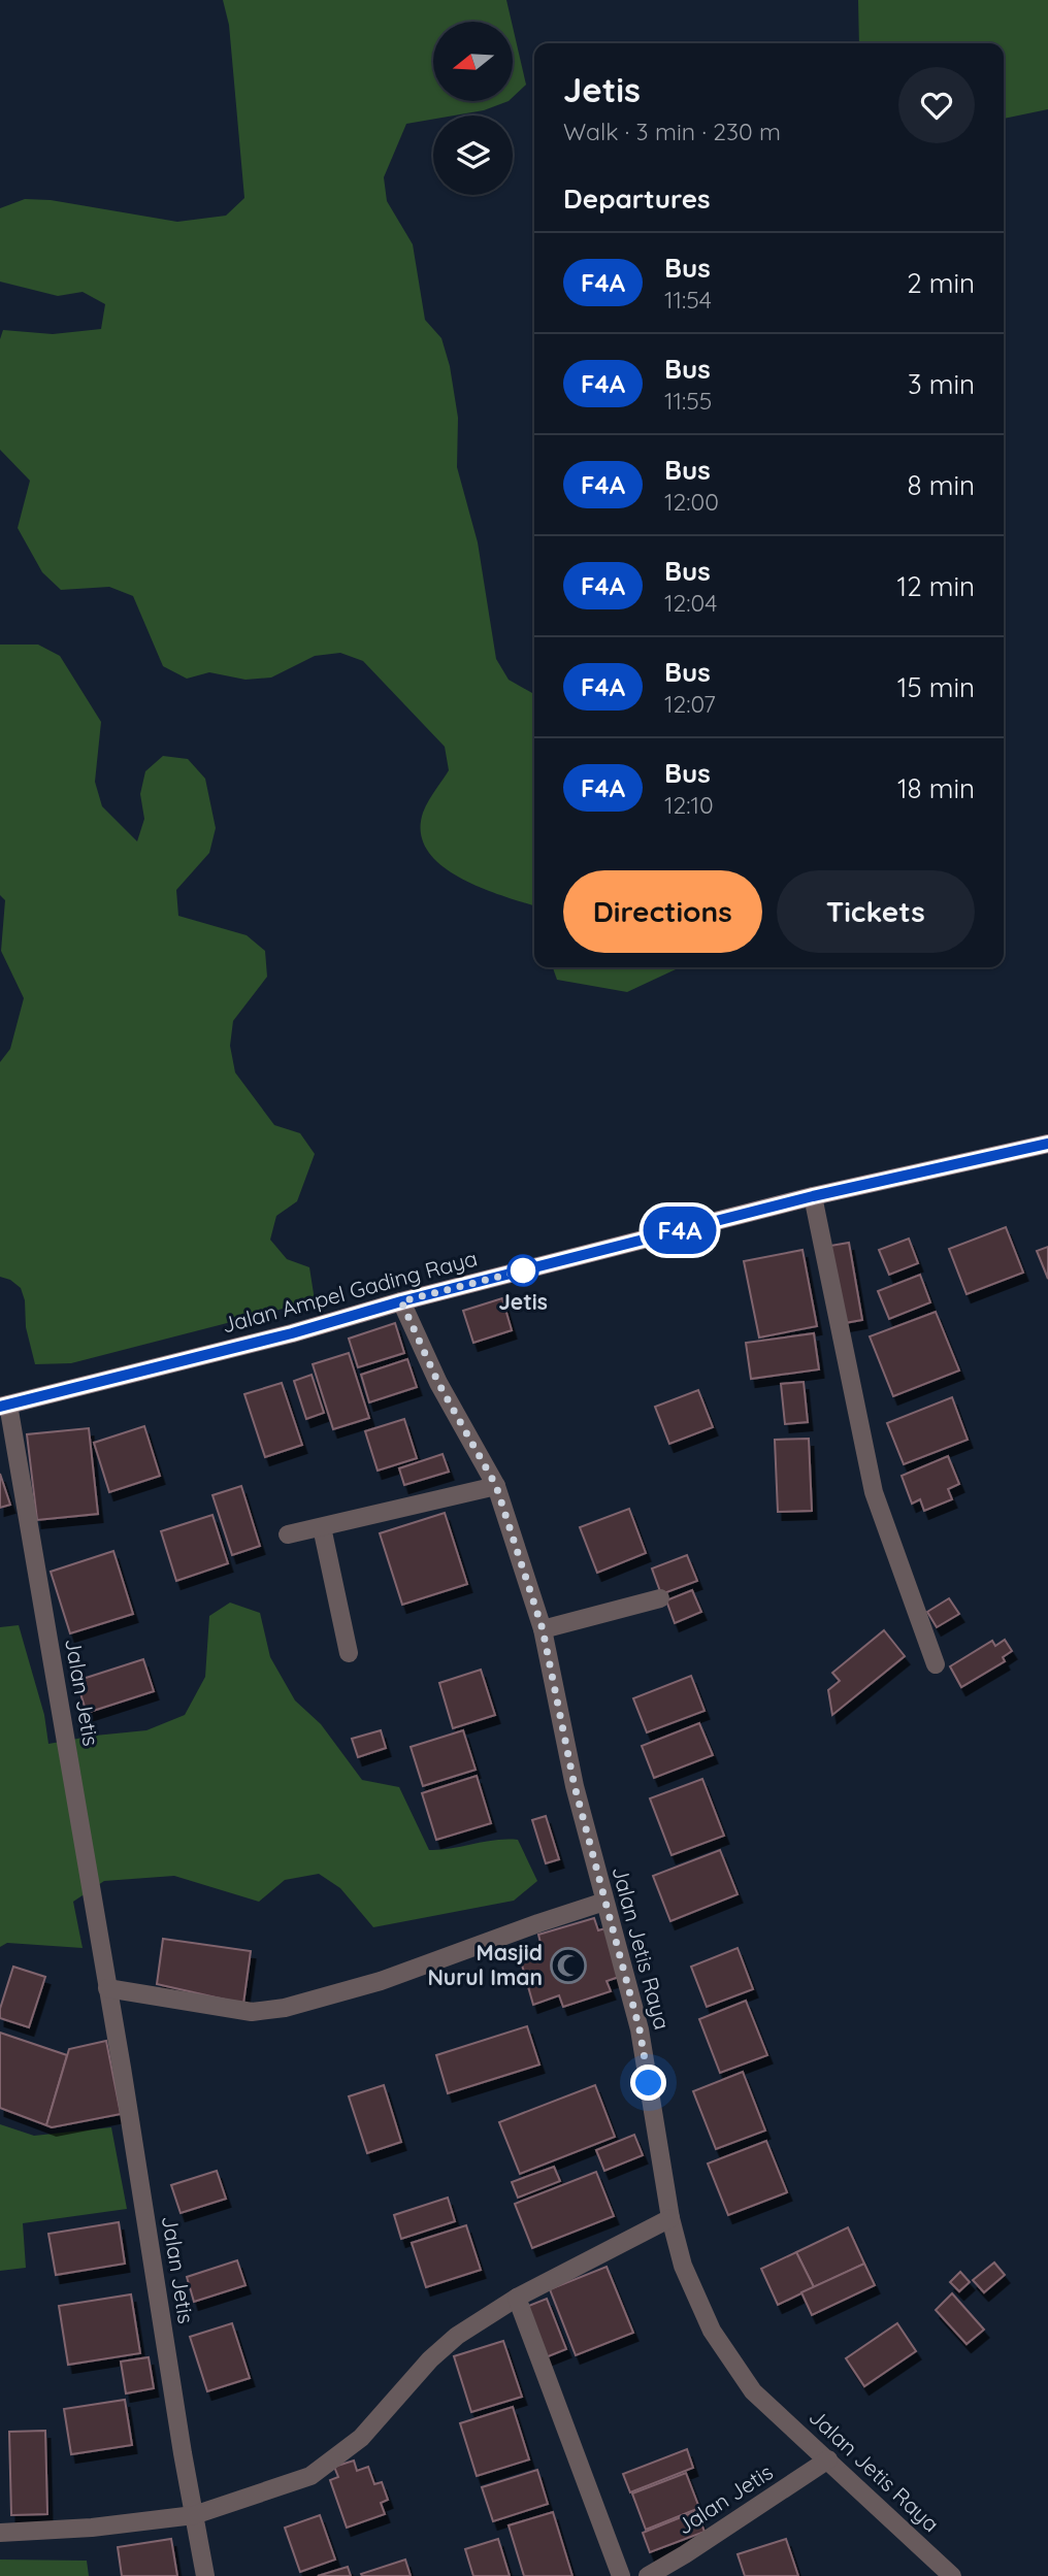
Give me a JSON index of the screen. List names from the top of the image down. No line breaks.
{"streets":{"main road":["Jalan Ampel Gading Raya"],"street":["Jalan Jetis","Jalan Jetis Raya"]},"crossings":[["Jalan Ampel Gading Raya","Jalan Jetis"],["Jalan Ampel Gading Raya","Jalan Jetis Raya"],["Jalan Jetis","Jalan Jetis Raya"]],"places":{"other":["Jetis"],"mosque":["Masjid Nurul Iman"]},"lines":["bus line F4A"],"north":"left","page":{"on_map":"F4A","heading":[["Jetis","Walk · 3 min · 230 m"],"Departures"],"list":[{"mark":"F4A","name":"Bus","note":"11:54","value":"2 min"},{"mark":"F4A","name":"Bus","note":"11:55","value":"3 min"},{"mark":"F4A","name":"Bus","note":"12:00","value":"8 min"},{"mark":"F4A","name":"Bus","note":"12:04","value":"12 min"},{"mark":"F4A","name":"Bus","note":"12:07","value":"15 min"},{"mark":"F4A","name":"Bus","note":"12:10","value":"18 min"}],"buttons":["Directions","Tickets"]}}
